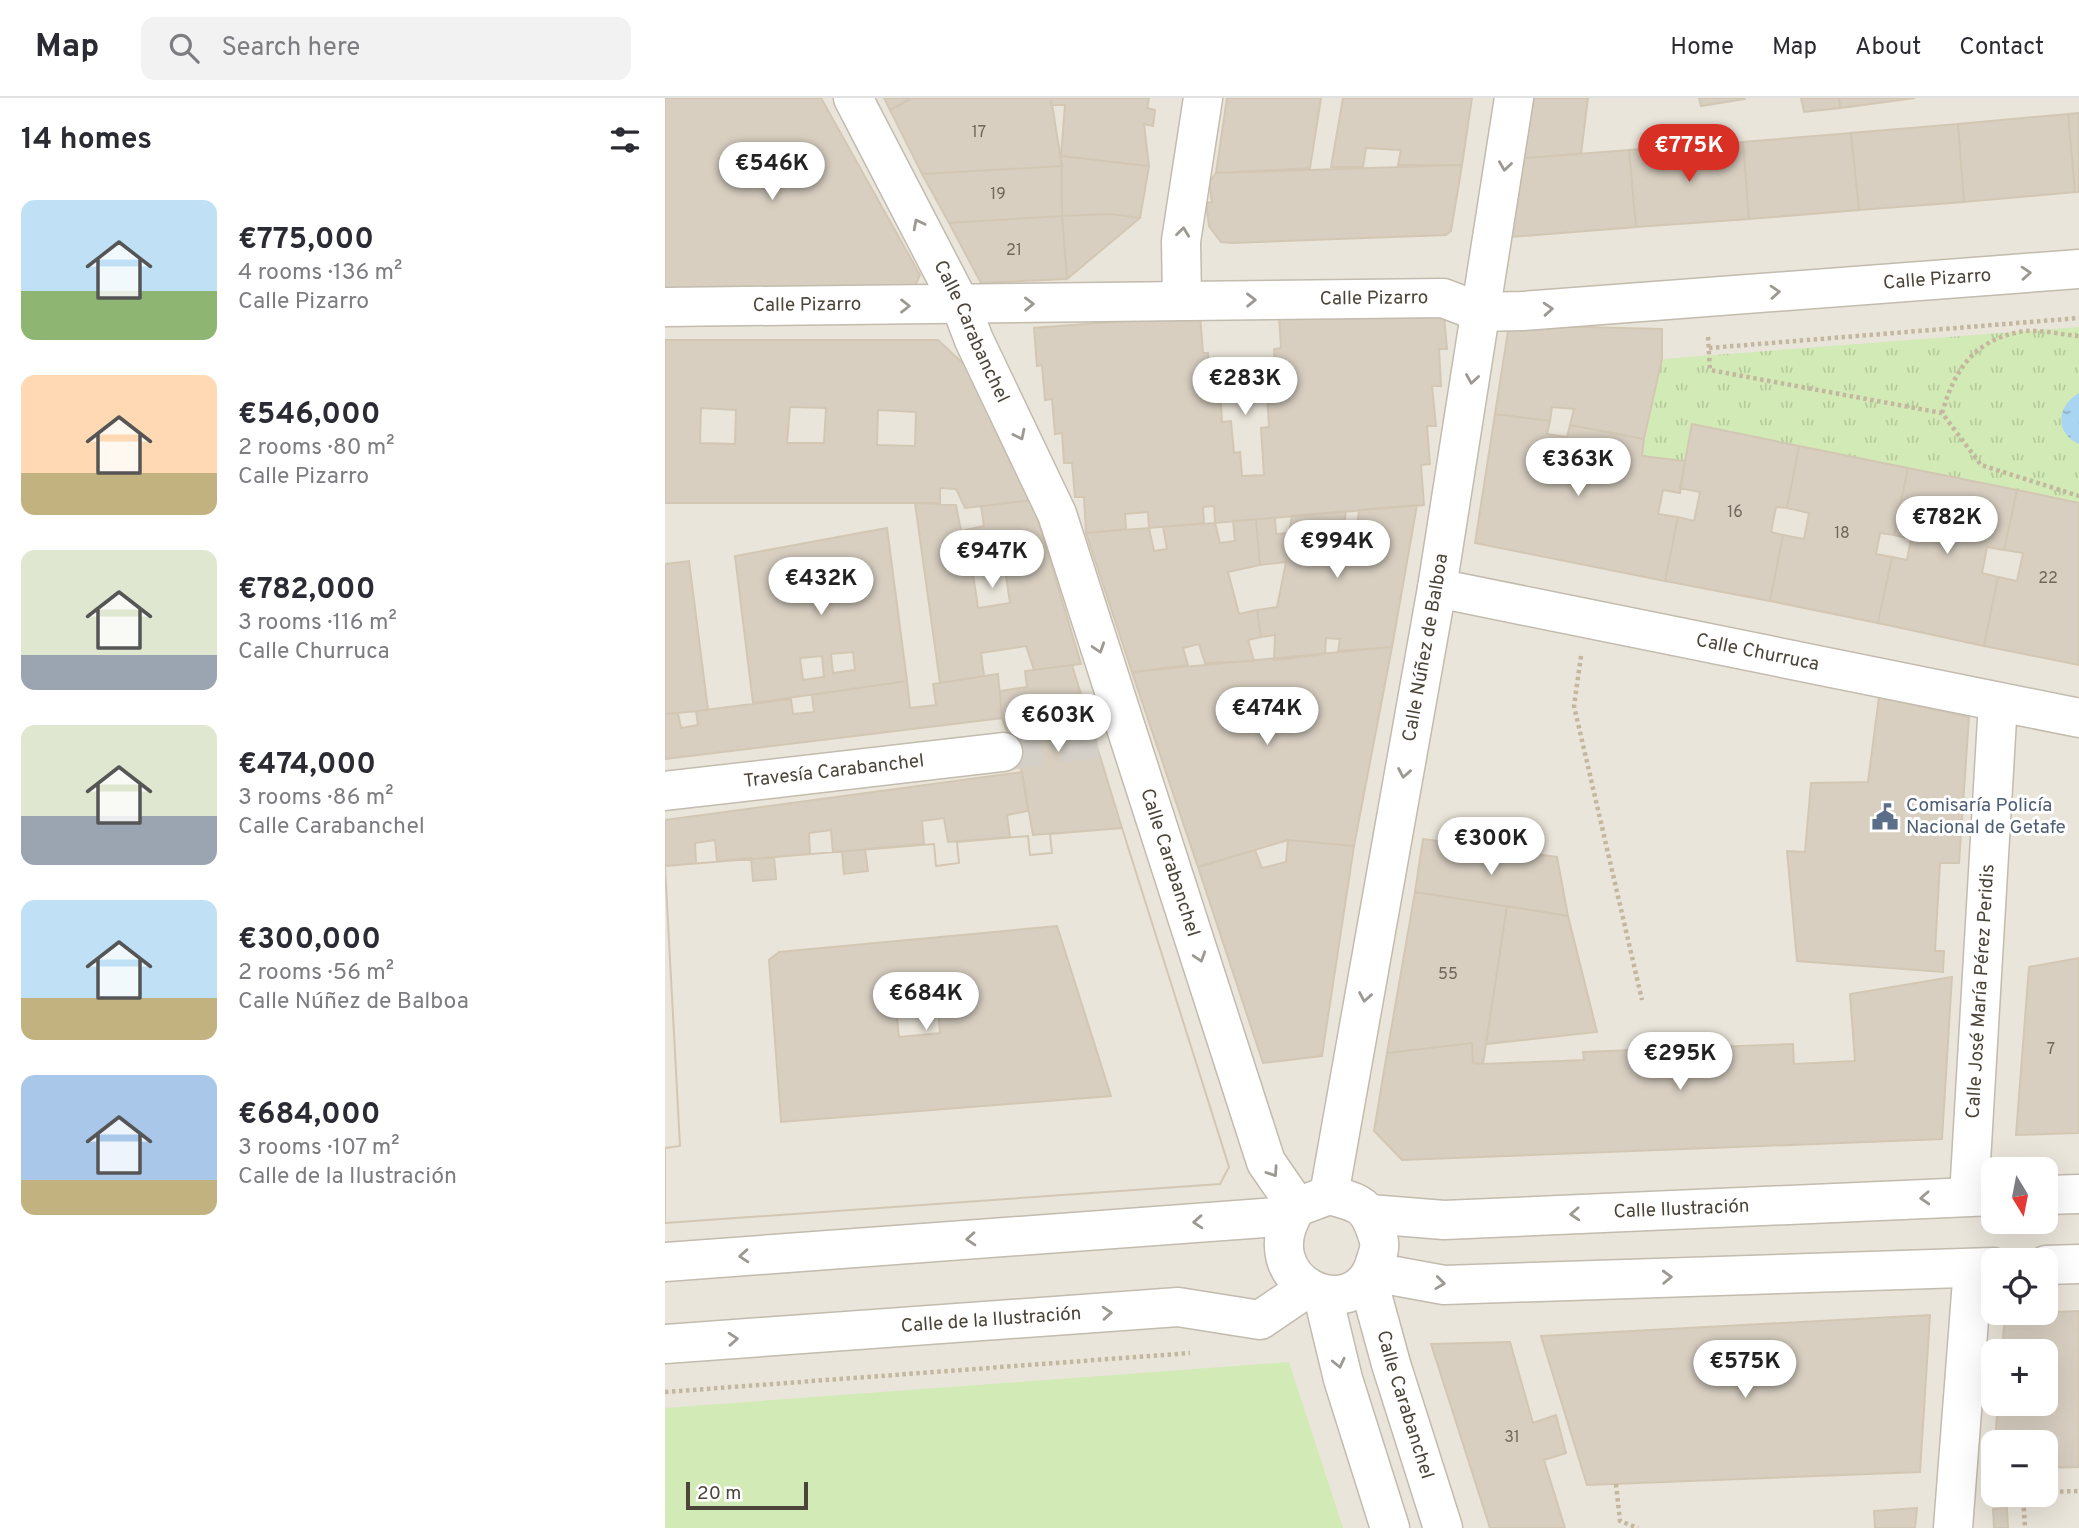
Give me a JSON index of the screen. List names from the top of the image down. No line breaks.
{"streets":{"street":["Calle Pizarro","Calle Carabanchel","Calle Núñez de Balboa","Calle Churruca","Travesía Carabanchel","Calle José María Pérez Peridis","Calle Ilustración","Calle de la Ilustración"]},"crossings":[["Calle Pizarro","Calle Carabanchel"],["Calle Pizarro","Calle Núñez de Balboa"],["Calle Carabanchel","Calle Núñez de Balboa"],["Calle Carabanchel","Calle Ilustración"],["Calle Carabanchel","Calle de la Ilustración"],["Calle Núñez de Balboa","Calle Churruca"],["Calle Núñez de Balboa","Calle Ilustración"],["Calle Núñez de Balboa","Calle de la Ilustración"],["Calle Churruca","Calle José María Pérez Peridis"],["Calle Ilustración","Calle de la Ilustración"]],"one_way":["Calle Pizarro","Calle Núñez de Balboa"],"places":{"public building":["Comisaría Policía Nacional de Getafe"]},"house_numbers":["17","19","21","16","18","22","55","7","31"],"scale_bar":"20 m","north":"bottom","page":{"header":"Map","search":"Search here","nav":["Home","Map","About","Contact"],"heading":"14 homes","price":["€775K","€546K","€283K","€363K","€782K","€994K","€947K","€432K","€474K","€603K","€300K","€684K","€295K","€575K"],"list":[{"name":"€775,000","note":"4 rooms · 136 m² · Calle Pizarro"},{"name":"€546,000","note":"2 rooms · 80 m² · Calle Pizarro"},{"name":"€782,000","note":"3 rooms · 116 m² · Calle Churruca"},{"name":"€474,000","note":"3 rooms · 86 m² · Calle Carabanchel"},{"name":"€300,000","note":"2 rooms · 56 m² · Calle Núñez de Balboa"},{"name":"€684,000","note":"3 rooms · 107 m² · Calle de la Ilustración"}],"map_buttons":["+","−"],"scale":"20 m"}}
